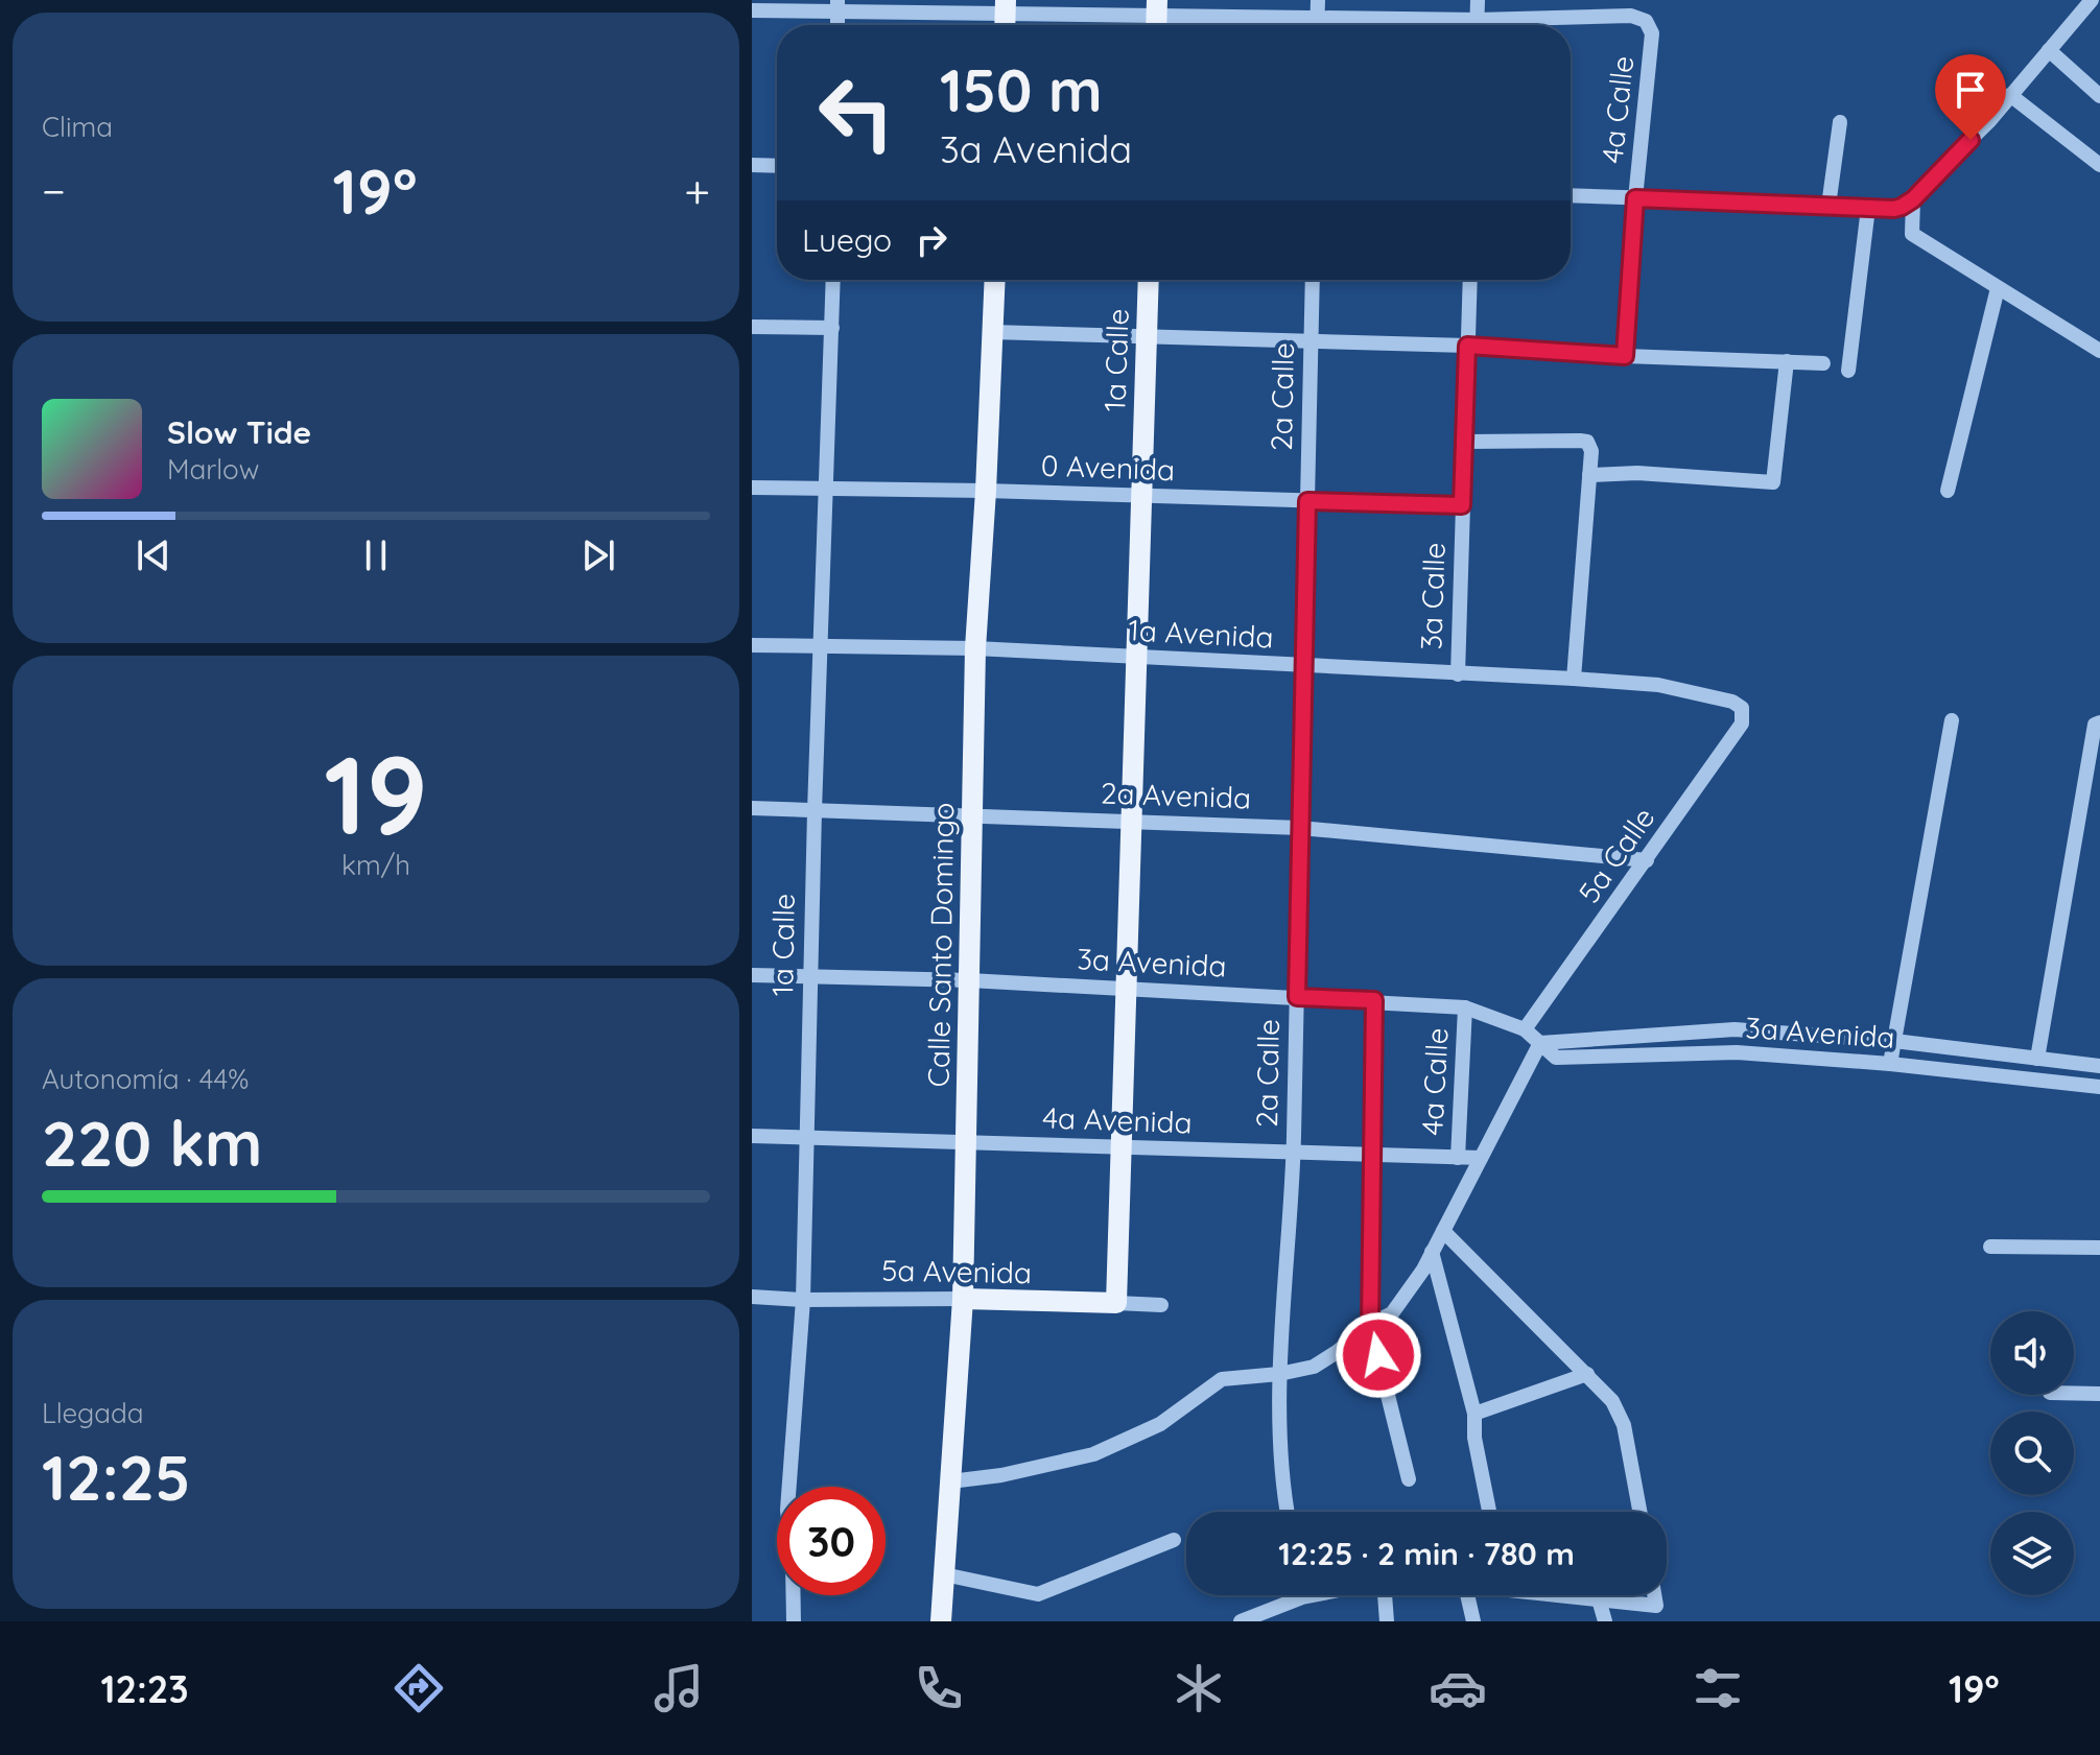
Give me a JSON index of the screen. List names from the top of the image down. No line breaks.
{"streets":{"main road":["1a Calle","Calle Santo Domingo","5a Avenida"],"street":["4a Calle","2a Calle","0 Avenida","3a Calle","1a Avenida","2a Avenida","5a Calle","3a Avenida","4a Avenida"]},"crossings":[["4a Calle","3a Avenida"],["4a Calle","4a Avenida"],["1a Calle","0 Avenida"],["1a Calle","1a Avenida"],["1a Calle","2a Avenida"],["1a Calle","3a Avenida"],["1a Calle","4a Avenida"],["1a Calle","5a Avenida"],["2a Calle","0 Avenida"],["2a Calle","1a Avenida"],["2a Calle","2a Avenida"],["2a Calle","3a Avenida"],["2a Calle","4a Avenida"],["0 Avenida","3a Calle"],["0 Avenida","Calle Santo Domingo"],["3a Calle","1a Avenida"],["1a Avenida","5a Calle"],["1a Avenida","Calle Santo Domingo"],["2a Avenida","5a Calle"],["2a Avenida","Calle Santo Domingo"],["5a Calle","3a Avenida"],["Calle Santo Domingo","3a Avenida"],["Calle Santo Domingo","4a Avenida"],["Calle Santo Domingo","5a Avenida"]],"page":{"tile":["Clima",["19","km/h"],["Autonomía · 44%","220 km"],["Llegada","12:25"]],"turn":["150 m","3a Avenida"],"heat":["−","19°","+"],"then":"Luego","song":["Slow Tide","Marlow"],"limit":"30","trip":"12:25 · 2 min · 780 m","tabs":["12:23","19°"]}}
